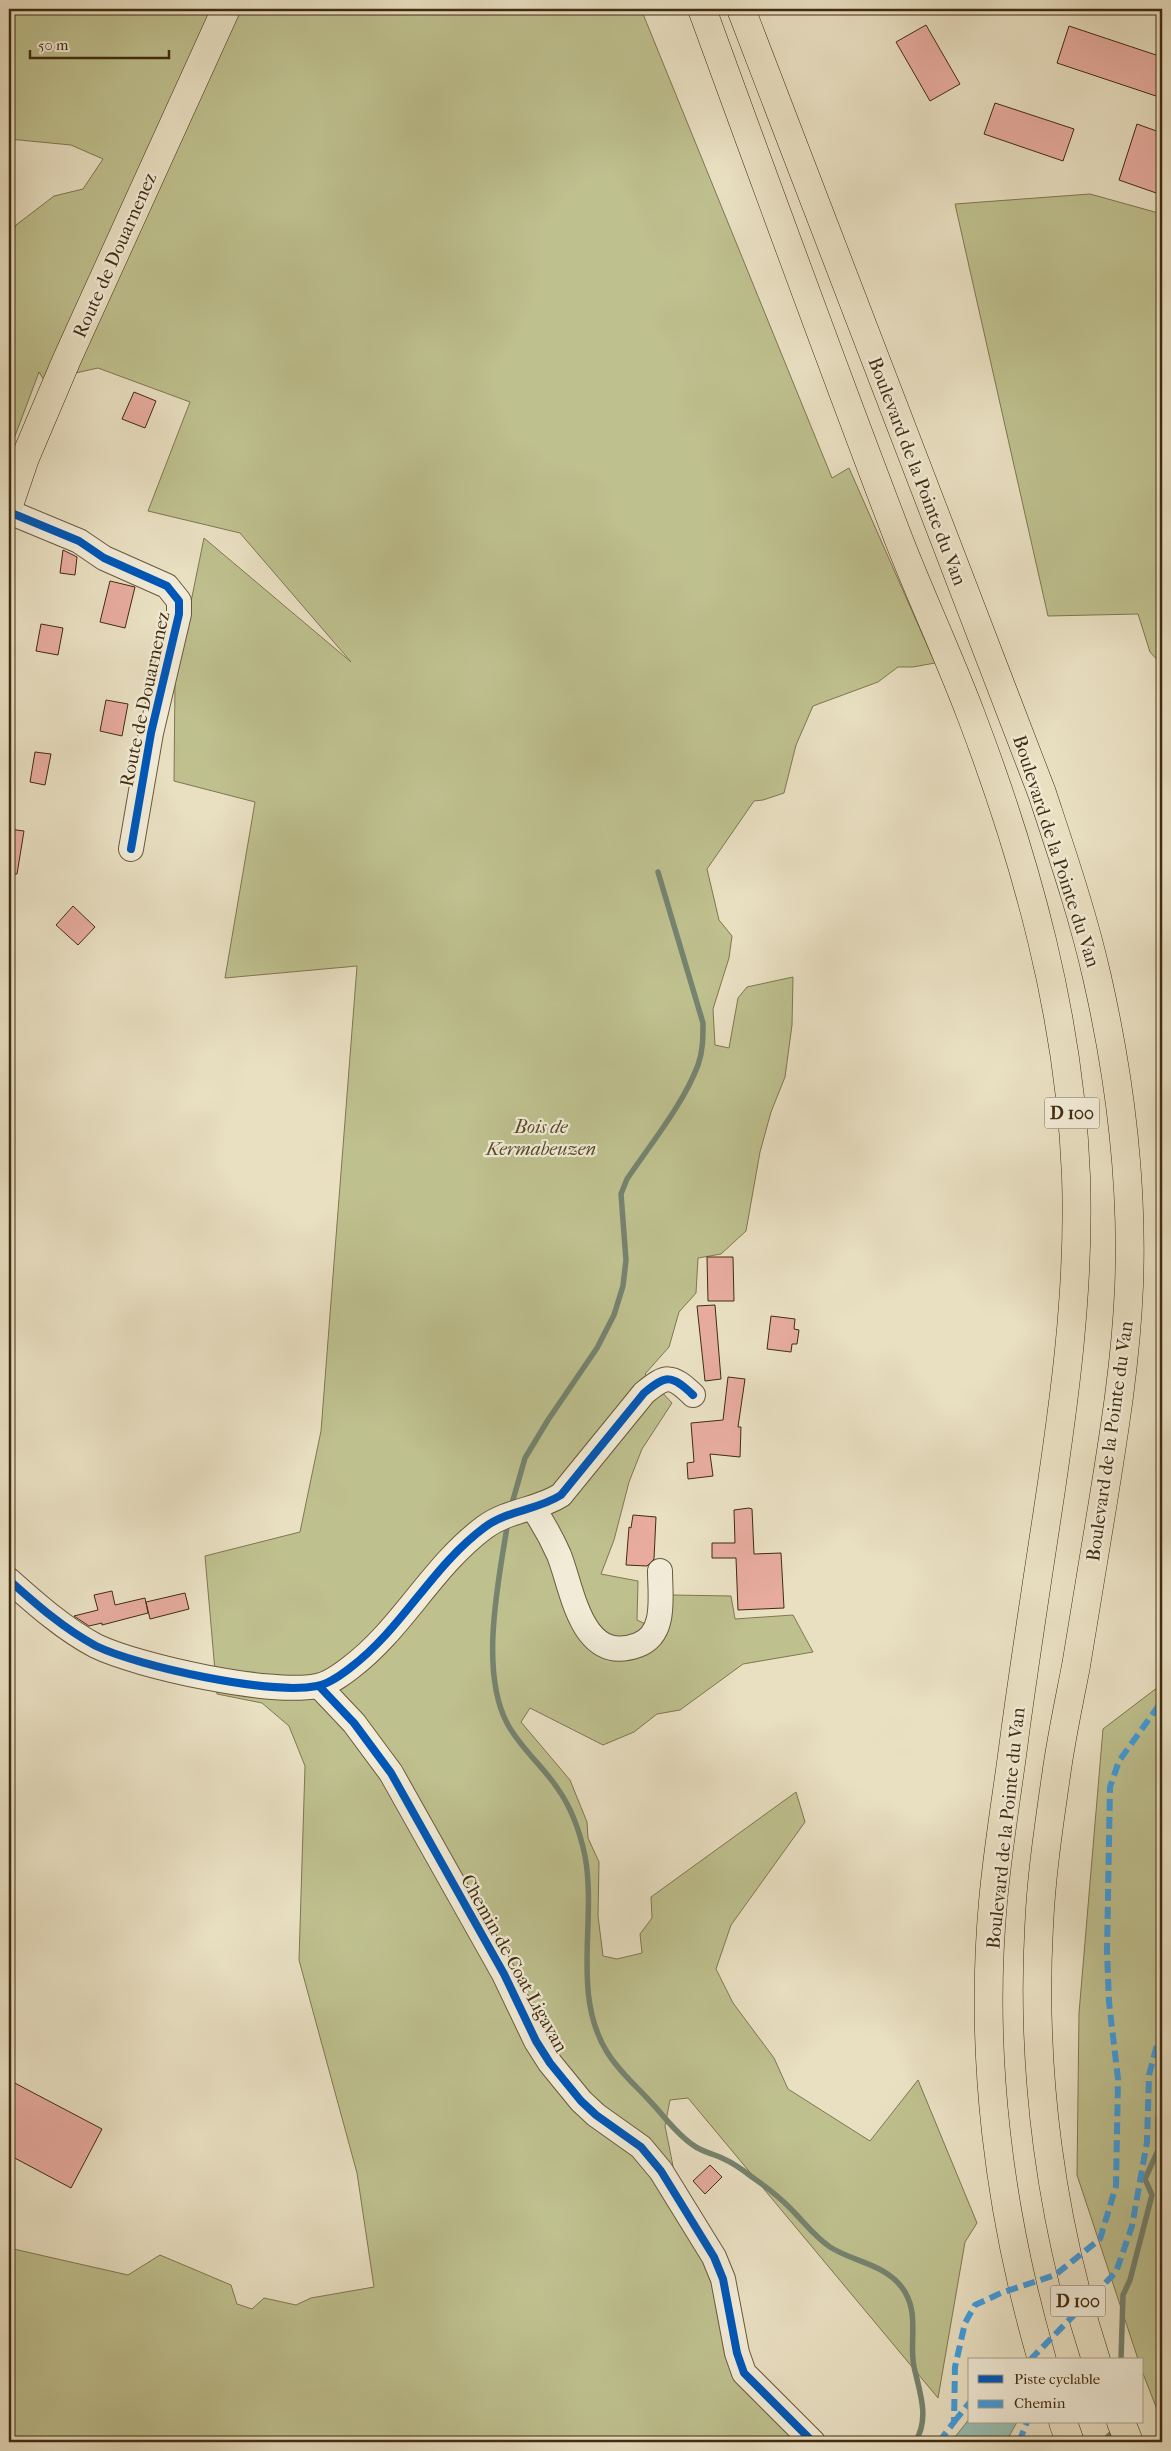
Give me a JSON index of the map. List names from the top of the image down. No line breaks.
{"streets":{"main road":["Route de Douarnenez","Boulevard de la Pointe du Van","D 100"],"street":["Chemin de Coat Ligavan"]},"parks":["Bois de Kermabeuzen"],"legend":["Piste cyclable","Chemin"],"scale_bar":"50 m"}
